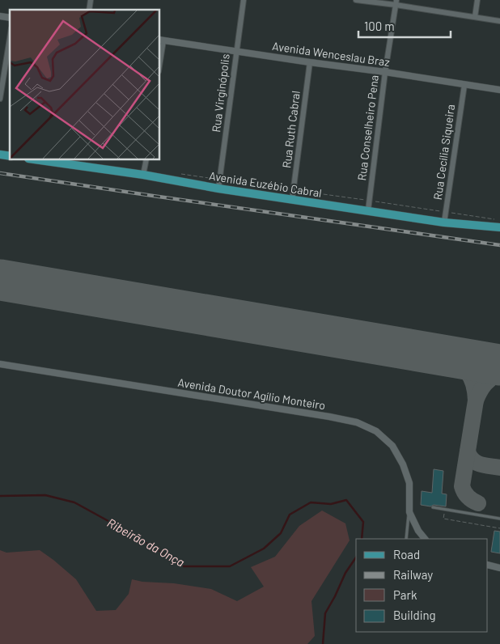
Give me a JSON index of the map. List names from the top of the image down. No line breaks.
{"streets":{"main road":["Avenida Euzébio Cabral"],"street":["Avenida Wenceslau Braz","Rua Virginópolis","Rua Conselheiro Pena","Rua Ruth Cabral","Rua Cecília Siqueira","Avenida Doutor Agílio Monteiro"]},"crossings":[["Avenida Wenceslau Braz","Rua Virginópolis"],["Avenida Wenceslau Braz","Rua Conselheiro Pena"],["Avenida Wenceslau Braz","Rua Ruth Cabral"],["Avenida Wenceslau Braz","Rua Cecília Siqueira"],["Rua Virginópolis","Avenida Euzébio Cabral"],["Rua Conselheiro Pena","Avenida Euzébio Cabral"],["Rua Ruth Cabral","Avenida Euzébio Cabral"],["Rua Cecília Siqueira","Avenida Euzébio Cabral"]],"water":["Ribeirão da Onça"],"legend":["Road","Railway","Park","Building"],"scale_bar":"100 m"}
